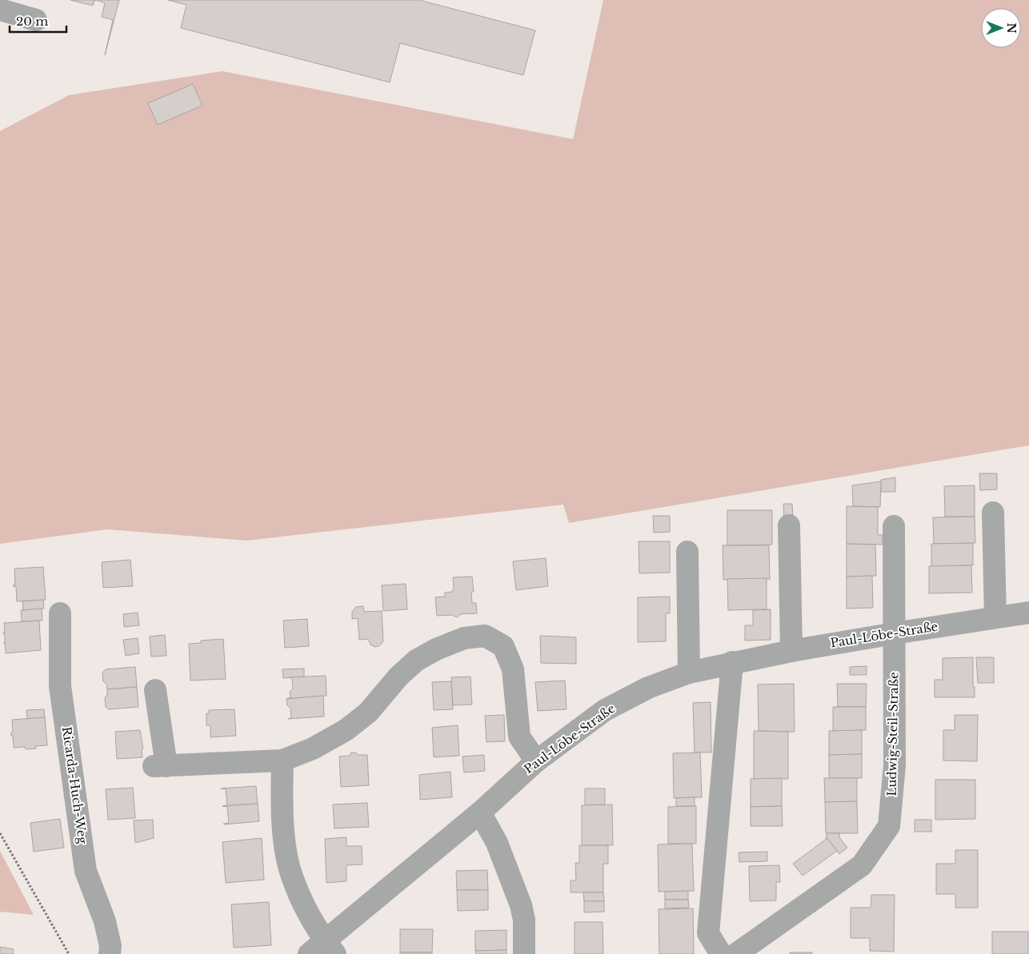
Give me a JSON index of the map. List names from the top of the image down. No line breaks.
{"streets":{"street":["Paul-Löbe-Straße","Ludwig-Steil-Straße","Ricarda-Huch-Weg"]},"crossings":[["Paul-Löbe-Straße","Ludwig-Steil-Straße"]],"scale_bar":"20 m","north":"right"}
